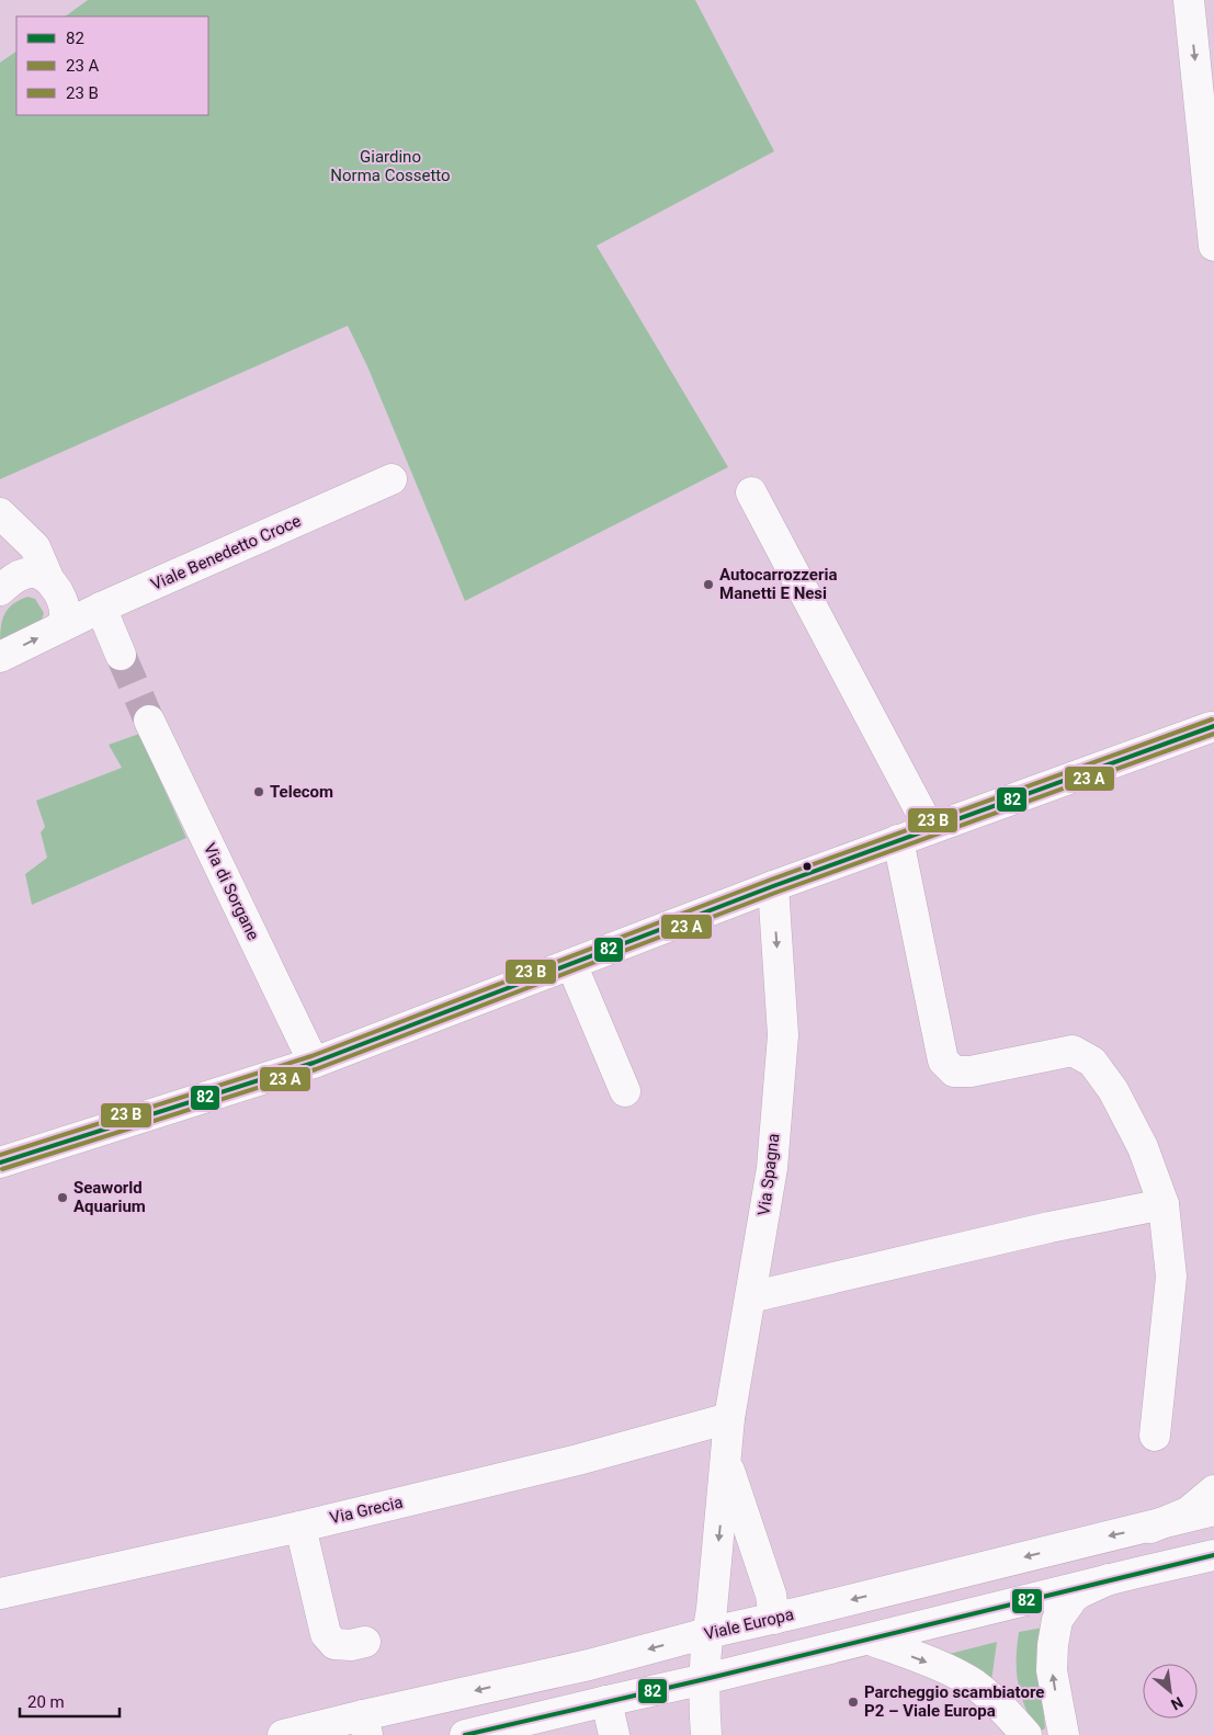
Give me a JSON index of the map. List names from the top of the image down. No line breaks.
{"streets":{"main road":["Viale Benedetto Croce","Via di Sorgane","Via Spagna","Via Grecia","Viale Europa"]},"crossings":[["Via Spagna","Via Grecia"],["Via Spagna","Viale Europa"]],"one_way":["Via Spagna"],"parks":["Giardino Norma Cossetto"],"places":["Autocarrozzeria Manetti E Nesi","Telecom","Seaworld Aquarium","Parcheggio scambiatore P2 – Viale Europa"],"lines":["transit line 82"],"legend":["82","23 A","23 B"],"scale_bar":"20 m","north":"bottom right"}
